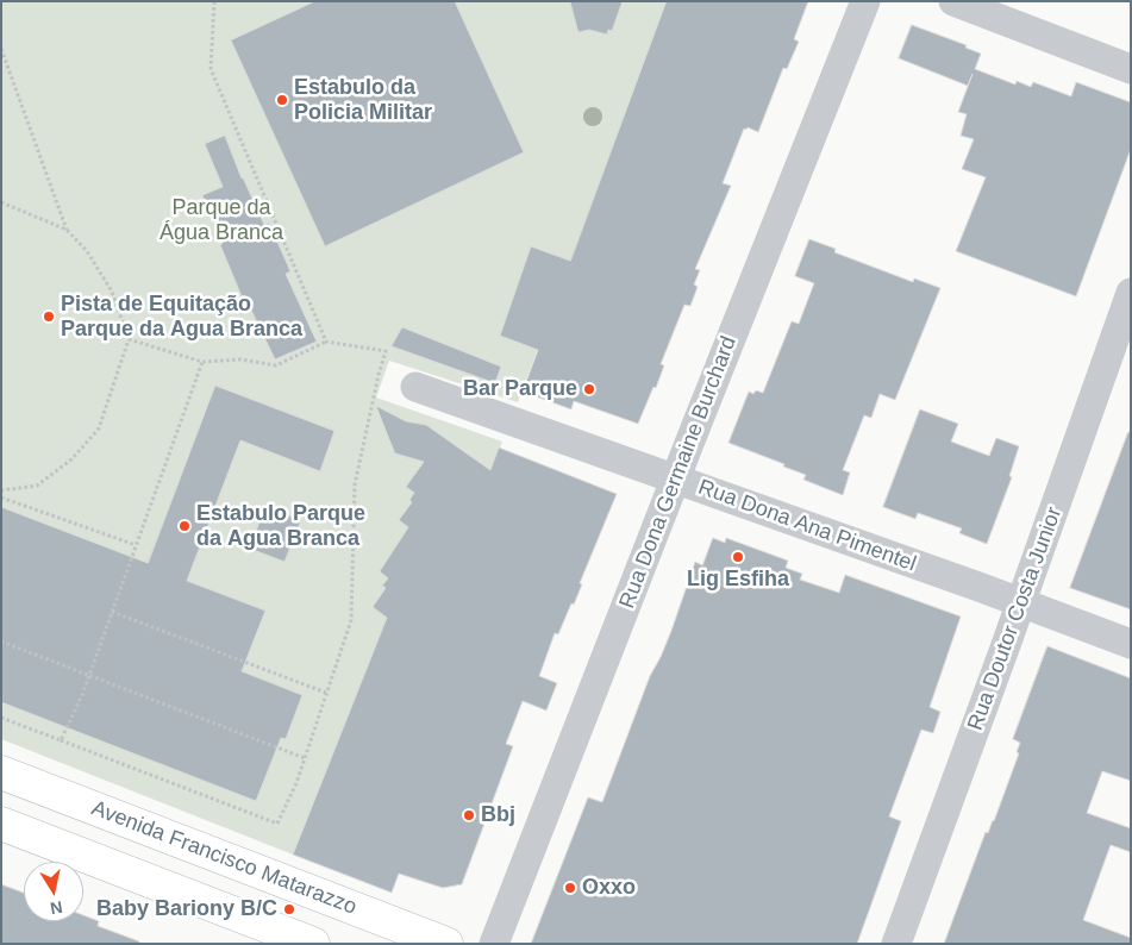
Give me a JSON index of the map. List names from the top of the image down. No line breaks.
{"streets":{"main road":["Avenida Francisco Matarazzo"],"street":["Rua Dona Germaine Burchard","Rua Dona Ana Pimentel","Rua Doutor Costa Junior"]},"crossings":[["Rua Dona Germaine Burchard","Rua Dona Ana Pimentel"],["Rua Dona Ana Pimentel","Rua Doutor Costa Junior"]],"parks":["Parque da Água Branca"],"places":["Estabulo da Policia Militar","Pista de Equitação Parque da Agua Branca","Bar Parque","Estabulo Parque da Agua Branca","Lig Esfiha","Bbj","Oxxo","Baby Bariony B/C"],"north":"bottom"}
